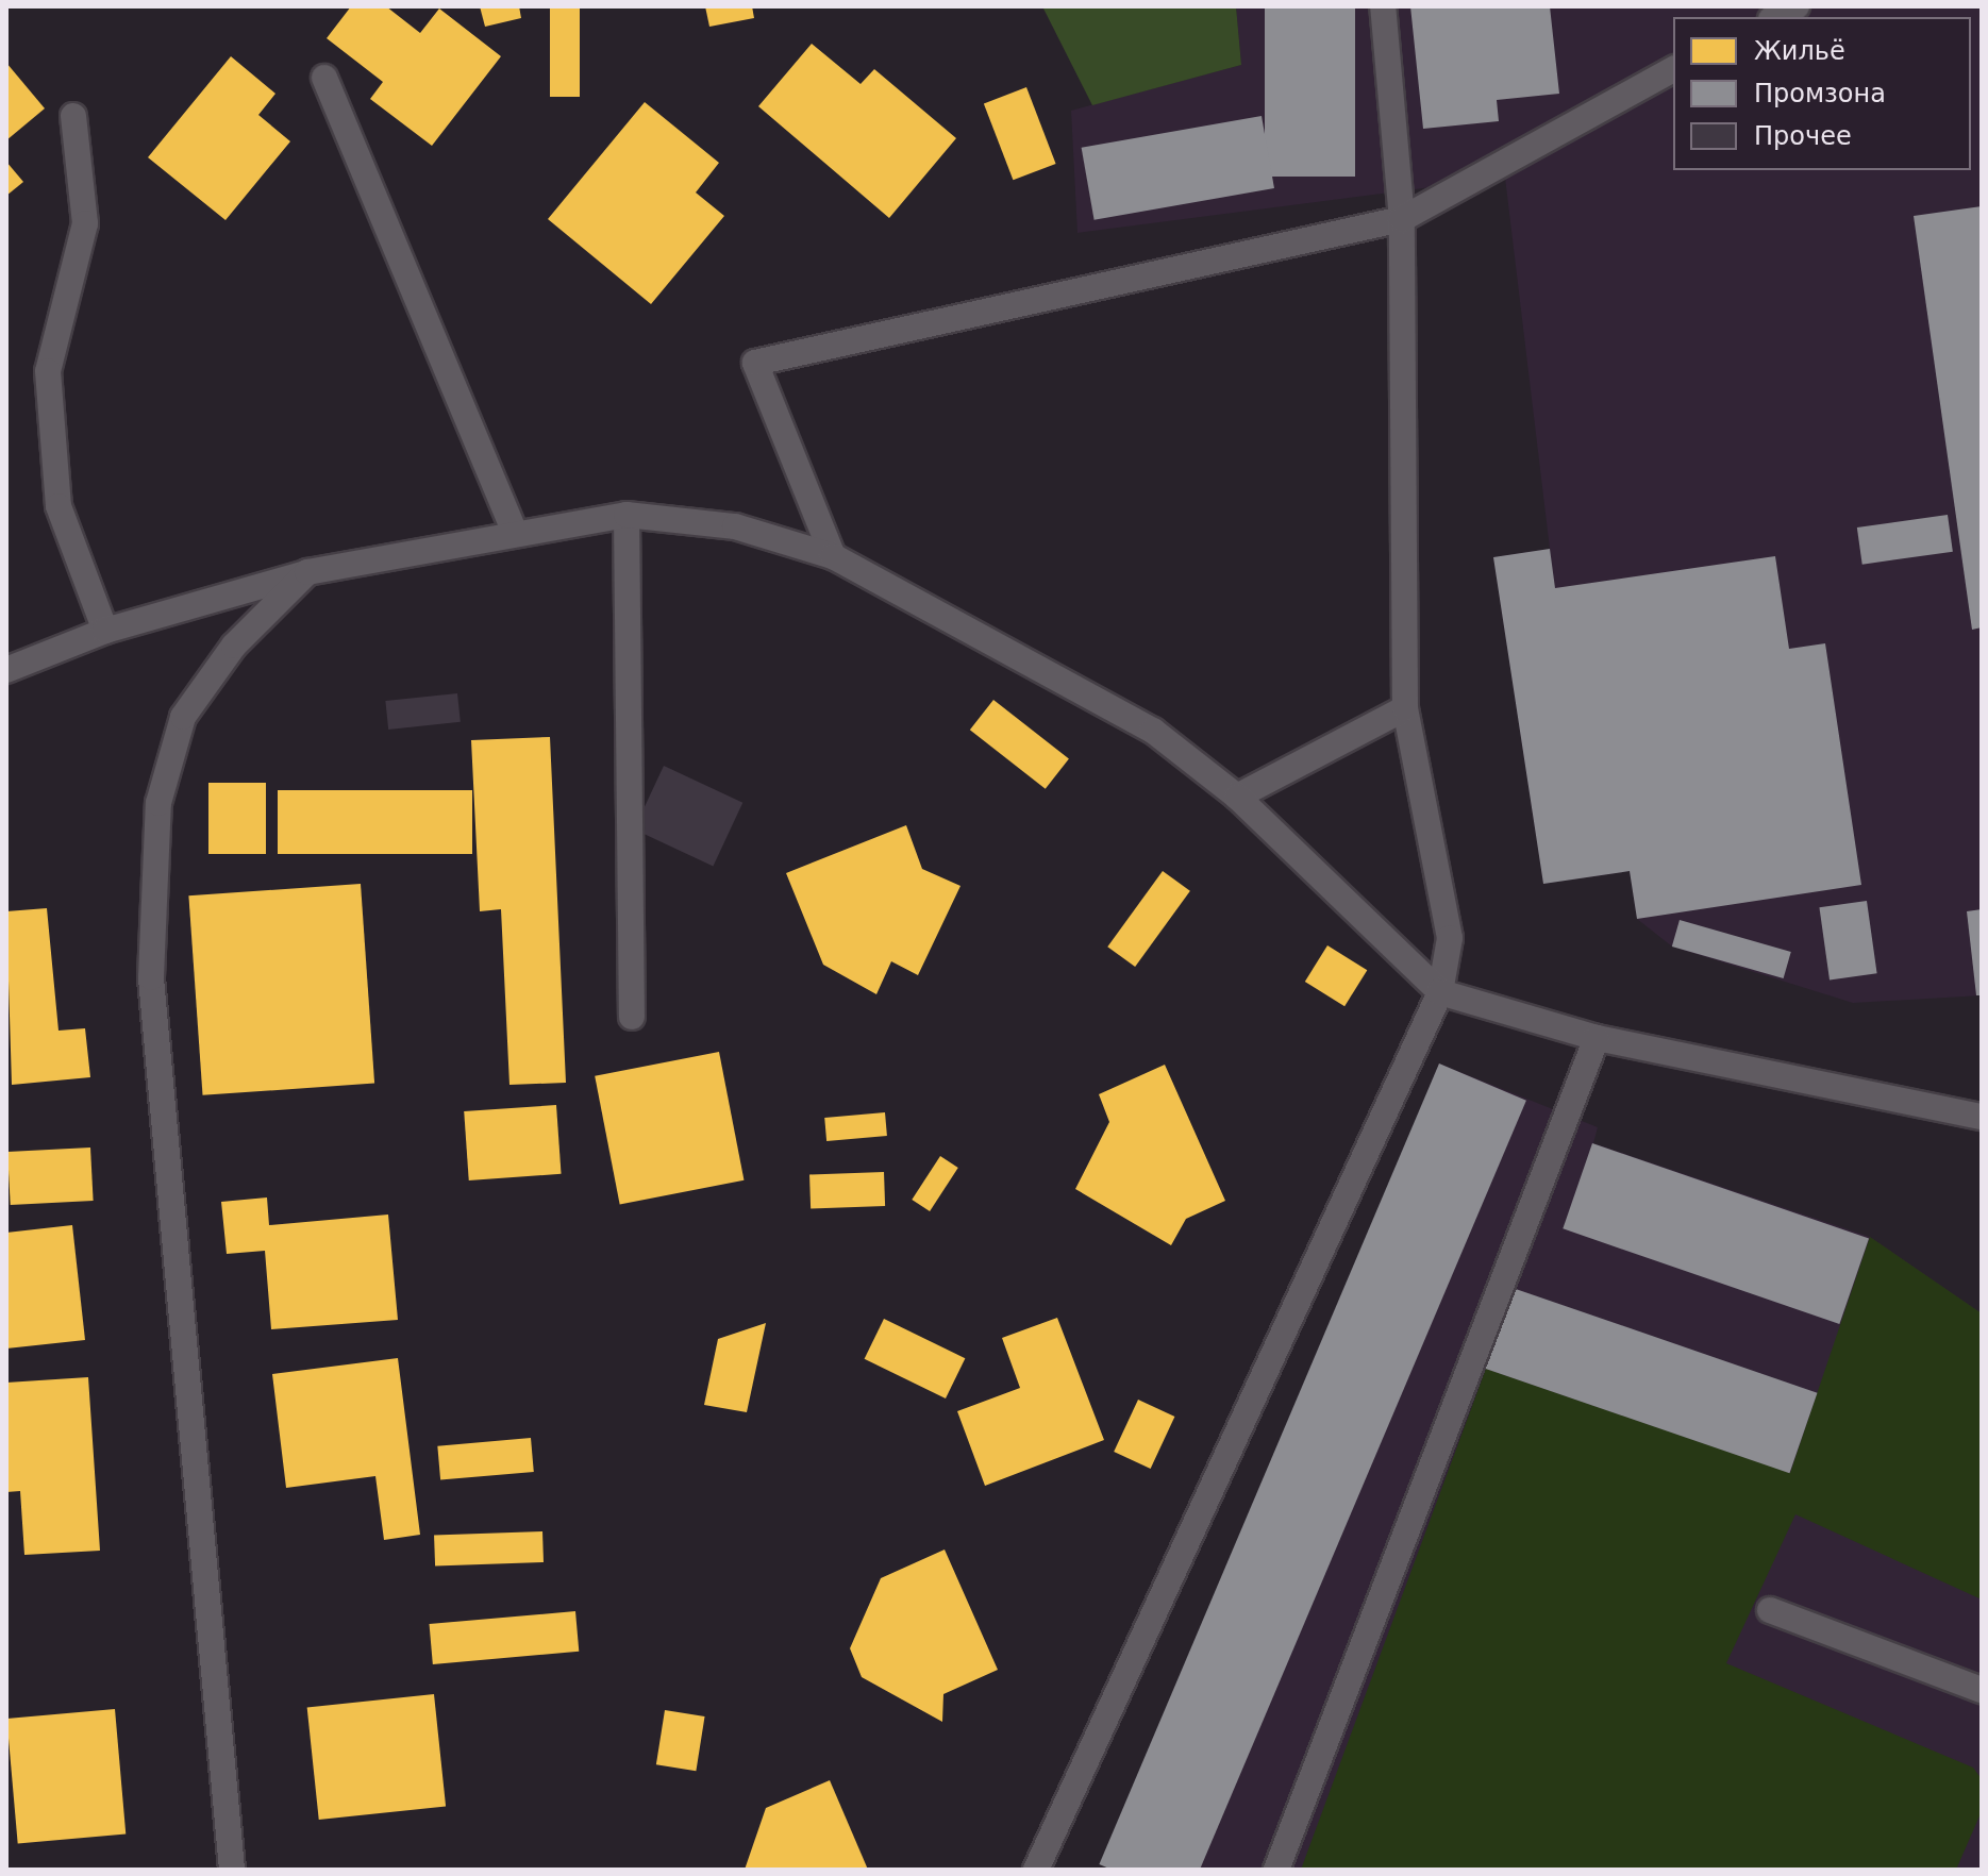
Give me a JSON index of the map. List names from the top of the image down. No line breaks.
{"legend":["Жильё","Промзона","Прочее"]}
